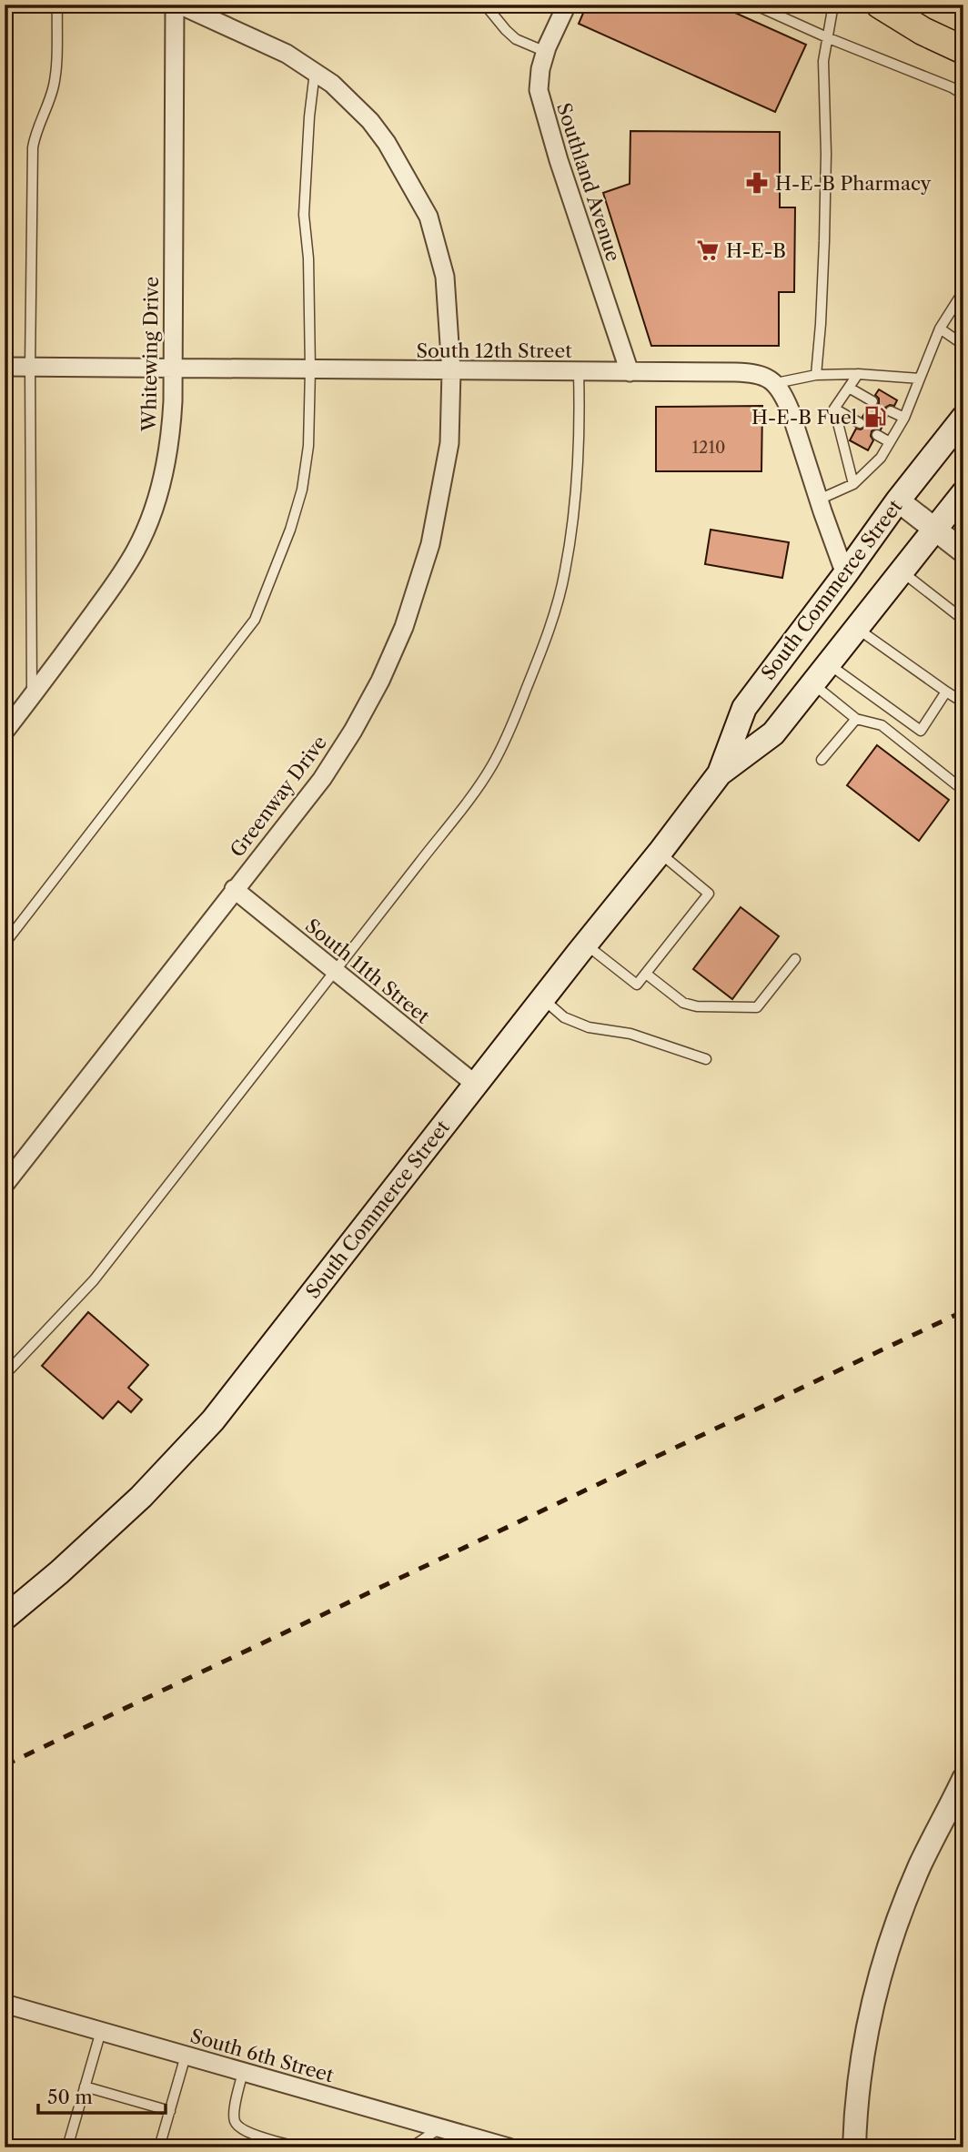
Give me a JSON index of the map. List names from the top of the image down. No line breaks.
{"streets":{"main road":["South Commerce Street"],"street":["Southland Avenue","South 12th Street","Whitewing Drive","Greenway Drive","South 11th Street","South 6th Street"]},"crossings":[["Southland Avenue","South 12th Street"],["South 12th Street","Whitewing Drive"],["South 12th Street","Greenway Drive"],["Whitewing Drive","Greenway Drive"],["South Commerce Street","South 11th Street"],["Greenway Drive","South 11th Street"]],"places":{"pharmacy":["H-E-B Pharmacy"],"supermarket":["H-E-B"],"fuel station":["H-E-B Fuel"]},"house_numbers":["1210"],"scale_bar":"50 m"}
